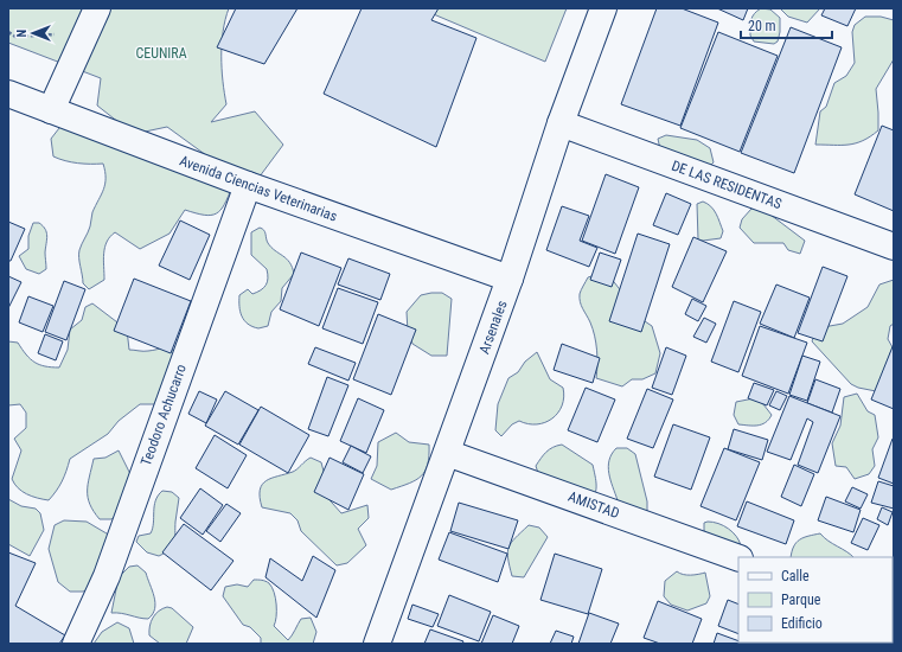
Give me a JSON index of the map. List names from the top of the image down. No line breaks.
{"streets":{"street":["DE LAS RESIDENTAS","Avenida Ciencias Veterinarias","Arsenales","Teodoro Achucarro","AMISTAD"]},"crossings":[["DE LAS RESIDENTAS","Arsenales"],["Avenida Ciencias Veterinarias","Arsenales"],["Avenida Ciencias Veterinarias","Teodoro Achucarro"],["Arsenales","AMISTAD"]],"parks":["CEUNIRA"],"legend":["Calle","Parque","Edificio"],"scale_bar":"20 m","north":"left"}
